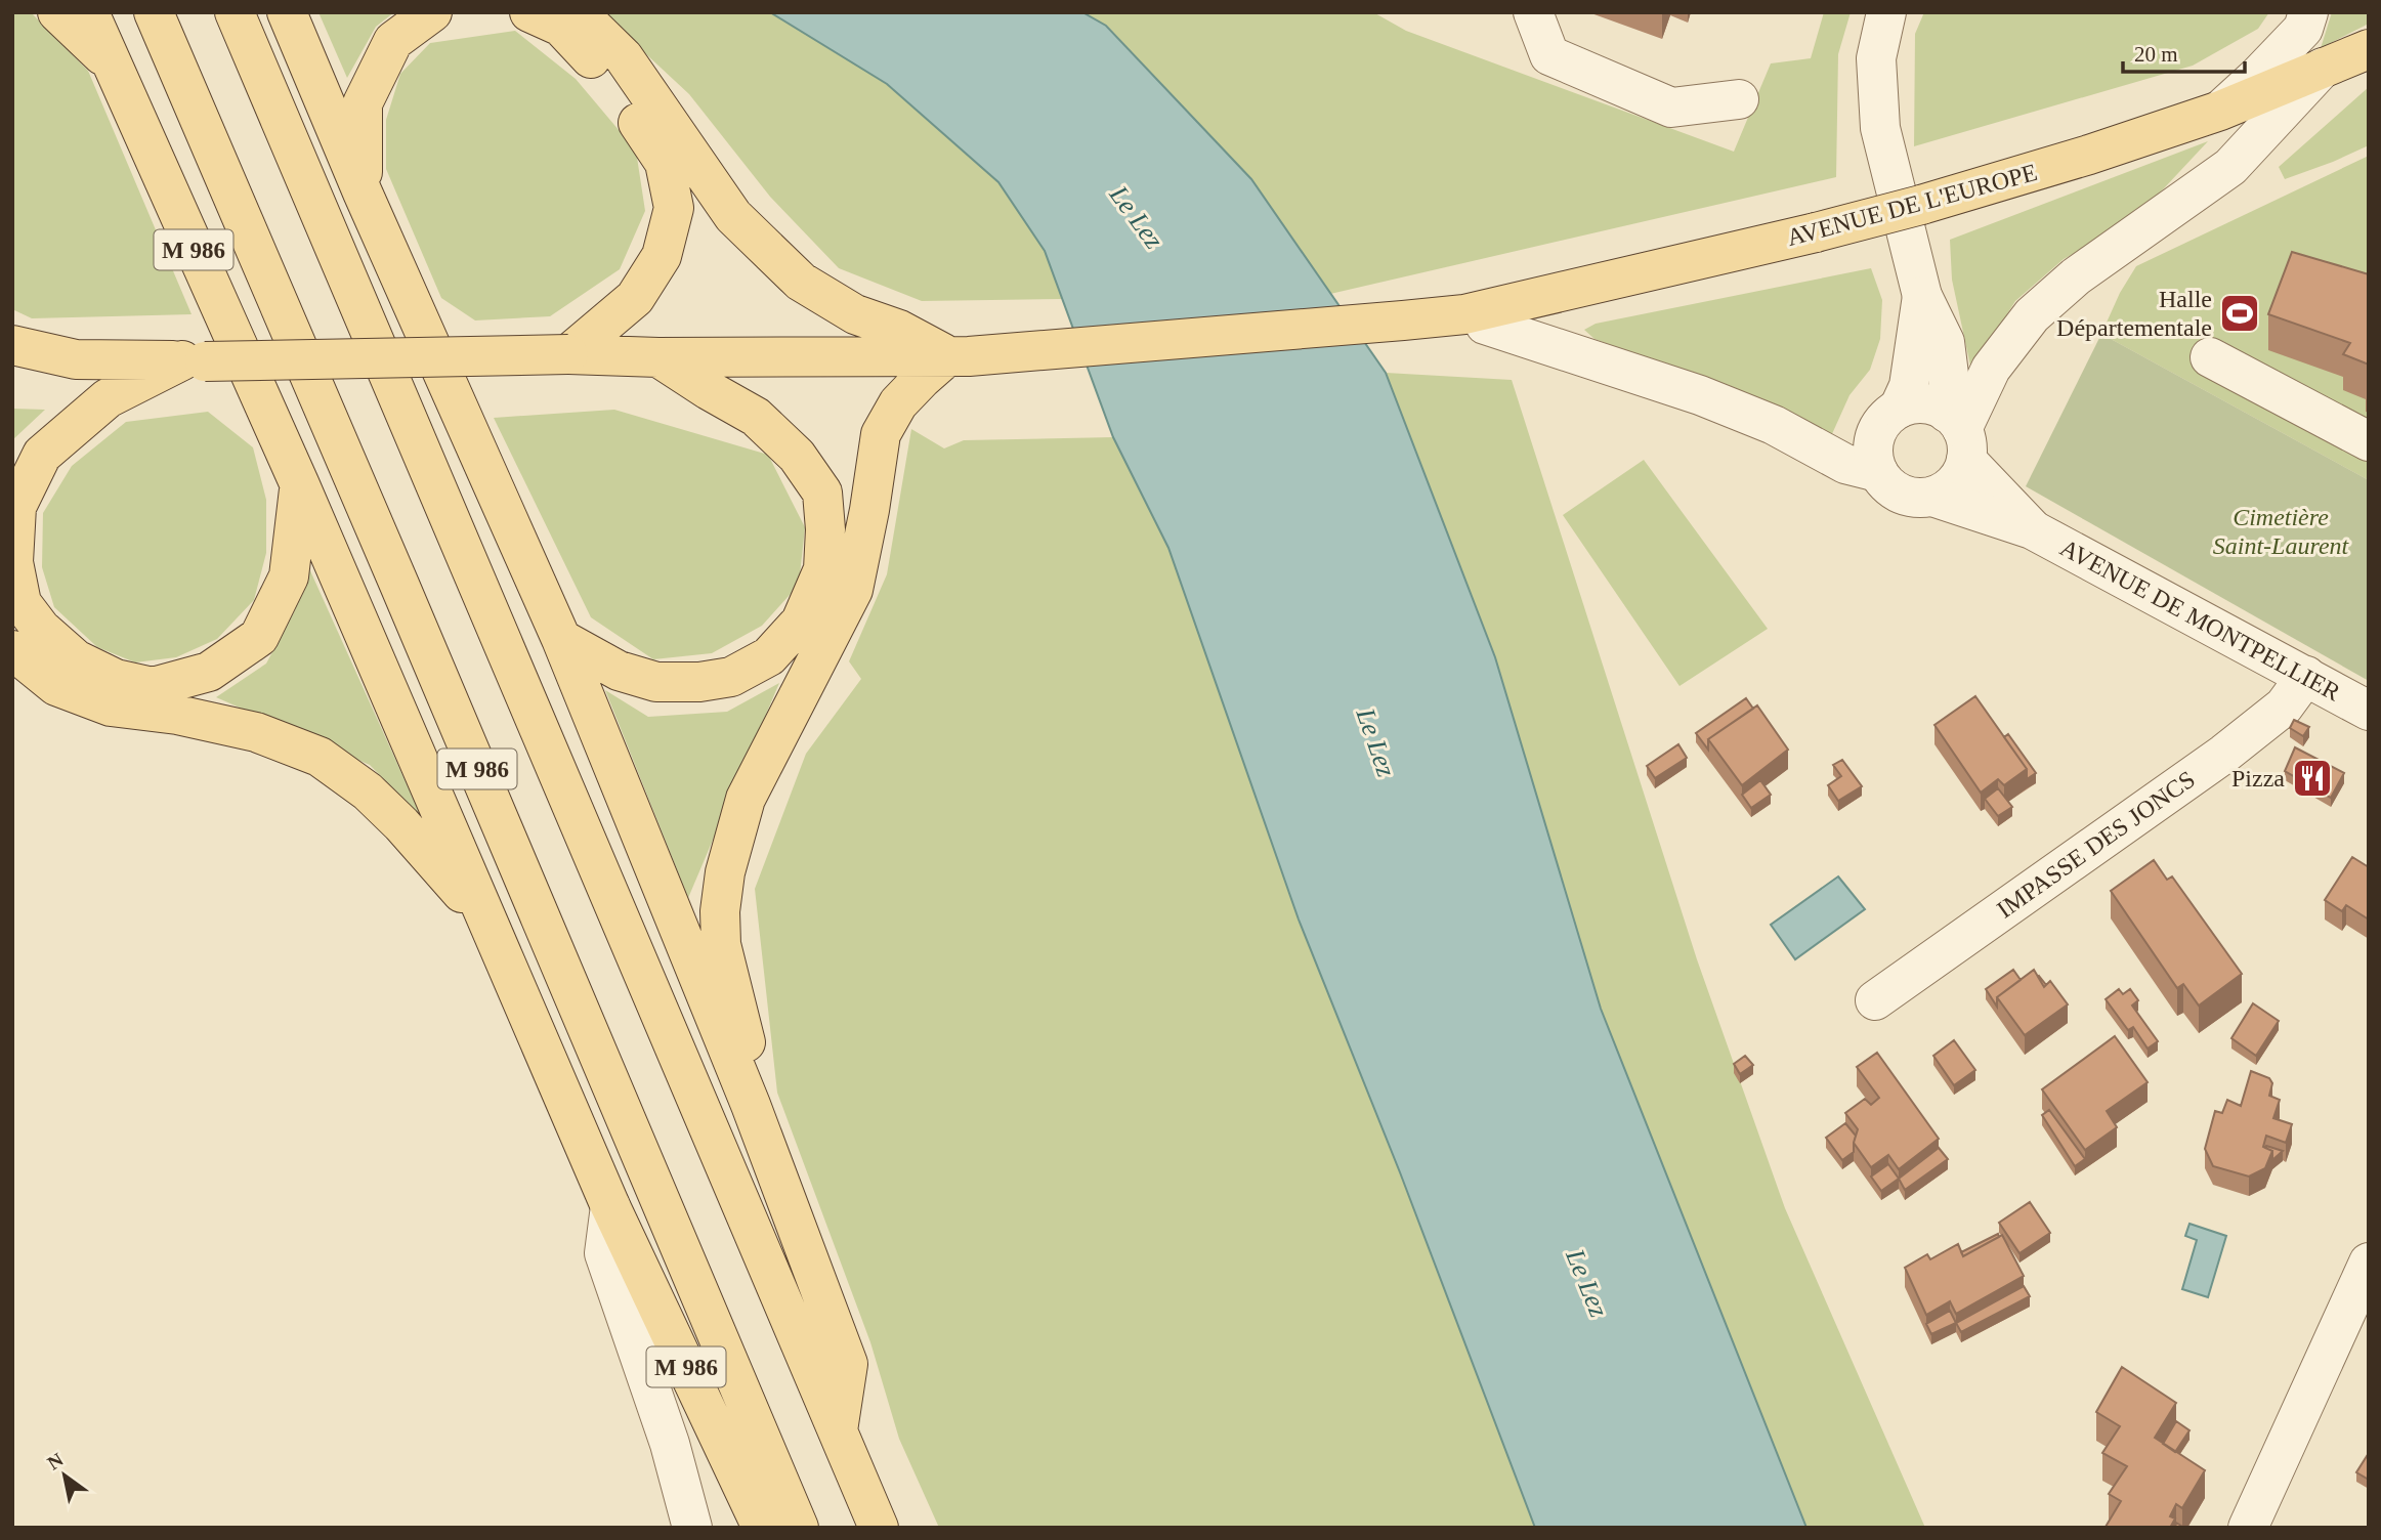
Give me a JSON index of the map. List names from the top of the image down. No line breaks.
{"streets":{"main road":["AVENUE DE L'EUROPE","M 986"],"street":["AVENUE DE MONTPELLIER","IMPASSE DES JONCS"]},"crossings":[["AVENUE DE MONTPELLIER","IMPASSE DES JONCS"]],"water":["Le Lez"],"parks":["Cimetière Saint-Laurent"],"places":{"sports":["Halle Départementale"],"restaurant":["Pizza"]},"scale_bar":"20 m","north":"top left"}
